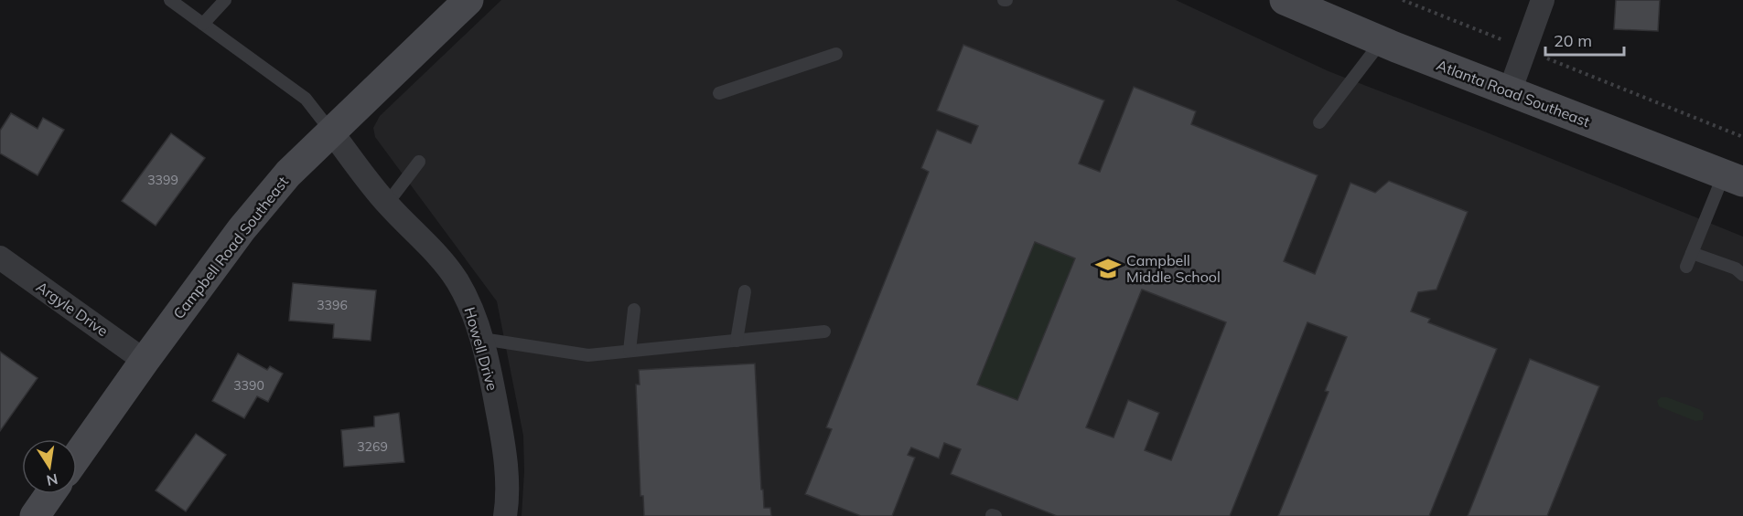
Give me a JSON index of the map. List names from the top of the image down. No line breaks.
{"streets":{"street":["Atlanta Road Southeast","Campbell Road Southeast","Argyle Drive","Howell Drive"]},"crossings":[["Campbell Road Southeast","Argyle Drive"],["Campbell Road Southeast","Howell Drive"]],"places":{"school or university":["Campbell Middle School"]},"house_numbers":["3399","3396","3390","3269"],"scale_bar":"20 m","north":"bottom"}
